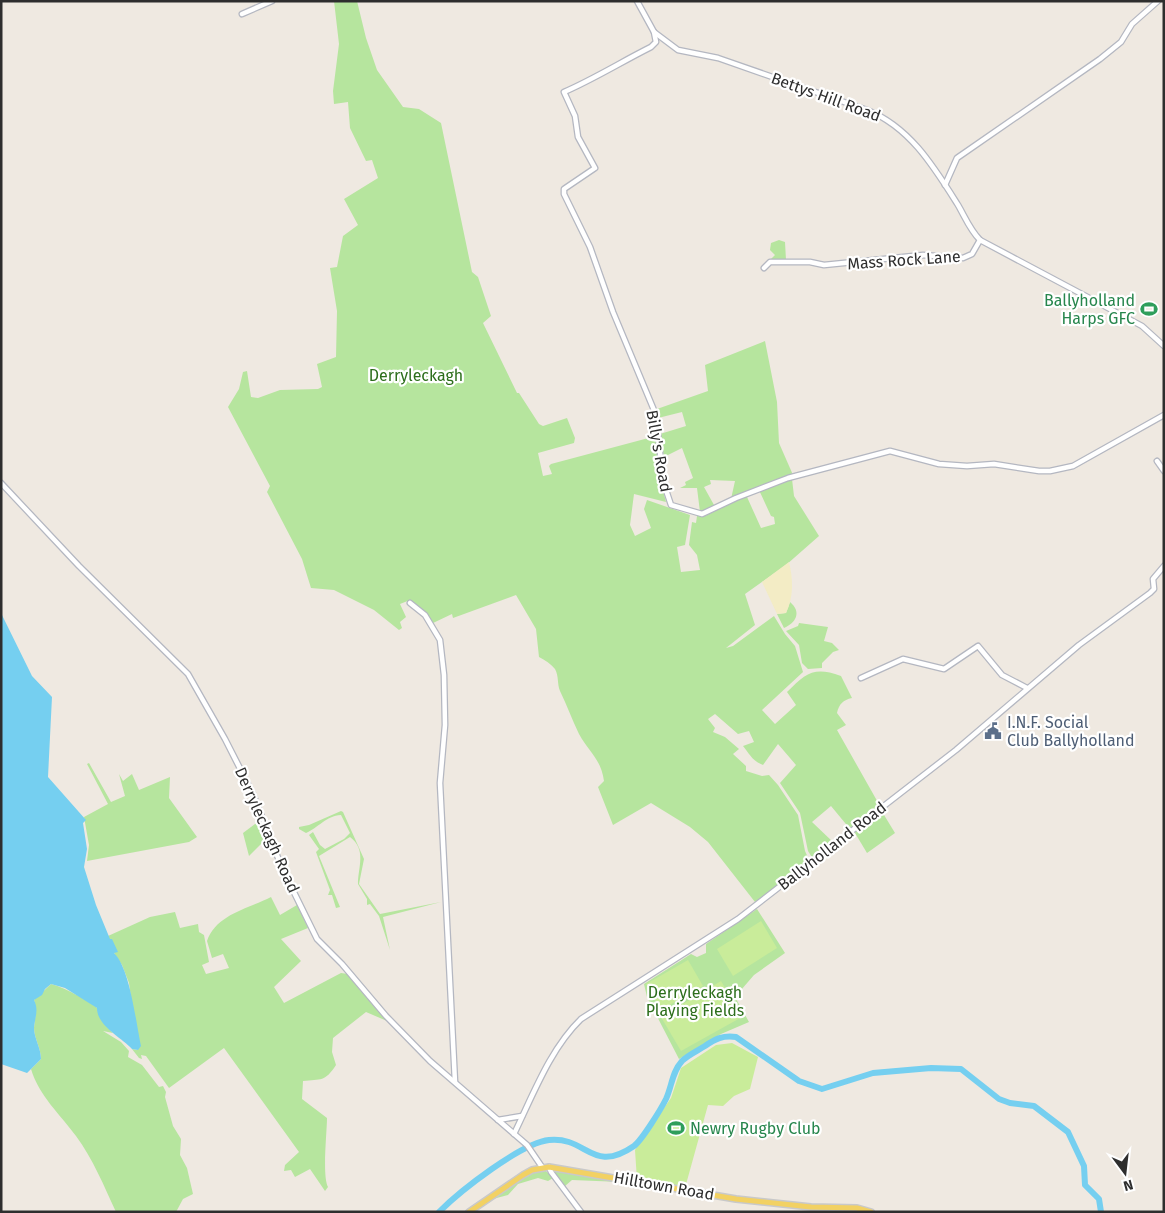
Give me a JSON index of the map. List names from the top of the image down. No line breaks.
{"streets":{"main road":["Hilltown Road"],"street":["Bettys Hill Road","Mass Rock Lane","Billy's Road","Derryleckagh Road","Ballyholland Road"]},"crossings":[["Bettys Hill Road","Mass Rock Lane"],["Bettys Hill Road","Billy's Road"],["Derryleckagh Road","Ballyholland Road"],["Derryleckagh Road","Hilltown Road"]],"parks":["Derryleckagh","Derryleckagh Playing Fields"],"places":{"sports":["Ballyholland Harps GFC","Newry Rugby Club"],"public building":["I.N.F. Social Club Ballyholland"]},"north":"bottom"}
